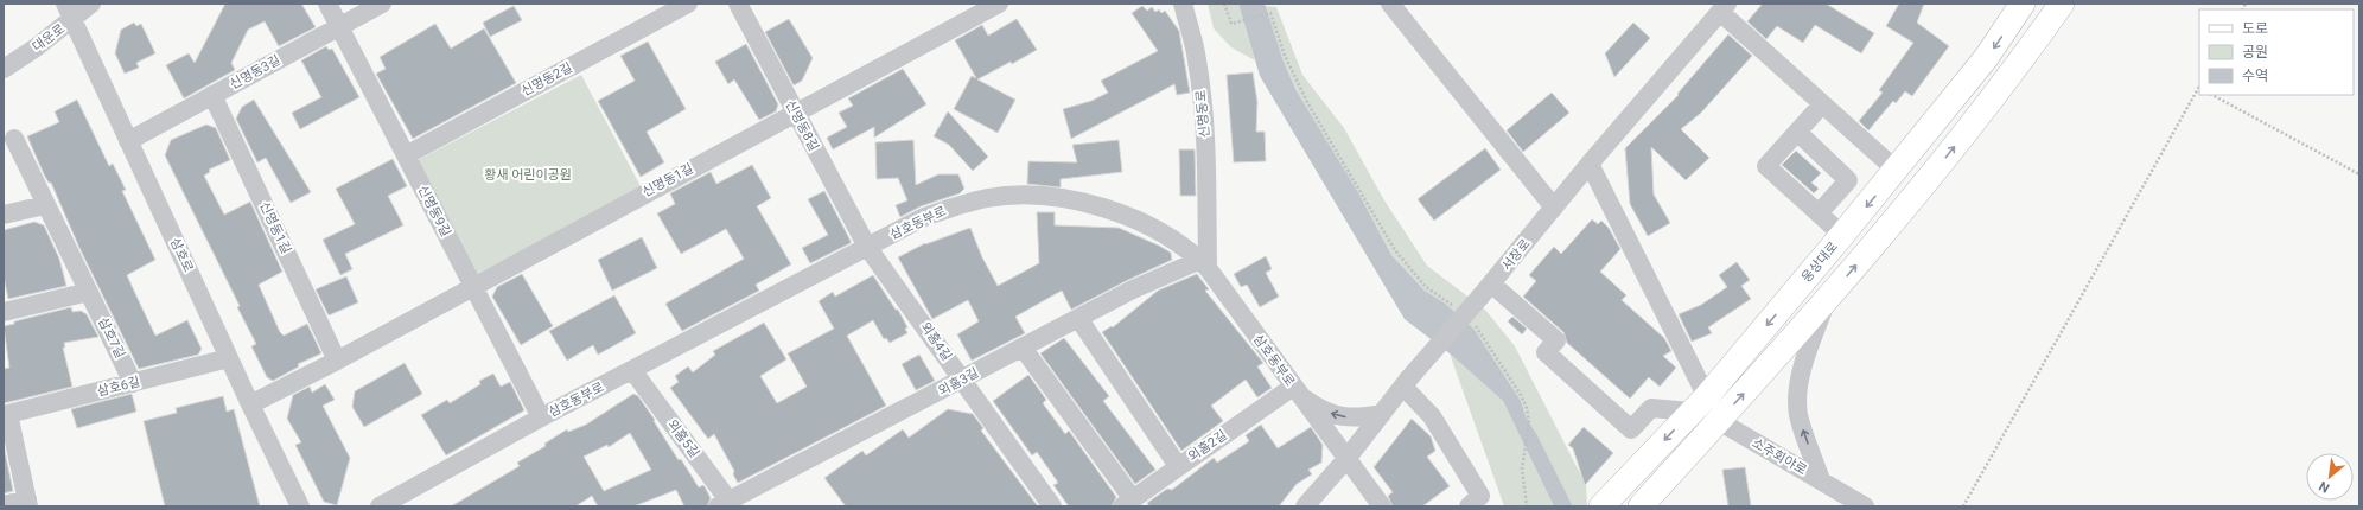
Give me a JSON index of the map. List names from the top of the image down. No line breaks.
{"streets":{"main road":["웅상대로"],"street":["대운로","신명동3길","신명동2길","신명동로","신명동8길","신명동1길","신명동9길","삼호동부로","삼호로","서창로","삼호7길","외홈4길","외홈3길","삼호6길","외홈5길","외홈2길","소주회야로"]},"crossings":[["대운로","삼호로"],["신명동3길","신명동1길"],["신명동3길","신명동9길"],["신명동3길","삼호로"],["신명동2길","신명동9길"],["신명동로","삼호동부로"],["신명동로","외홈3길"],["신명동8길","신명동1길"],["신명동8길","삼호동부로"],["신명동8길","외홈4길"],["신명동1길","신명동9길"],["신명동1길","삼호로"],["신명동9길","삼호동부로"],["삼호동부로","서창로"],["삼호동부로","외홈4길"],["삼호동부로","외홈3길"],["삼호동부로","외홈5길"],["삼호동부로","외홈2길"],["삼호로","삼호6길"],["삼호7길","삼호6길"],["외홈4길","외홈3길"],["외홈3길","외홈5길"]],"parks":["황새 어린이공원"],"legend":["도로","공원","수역"],"north":"bottom left"}
